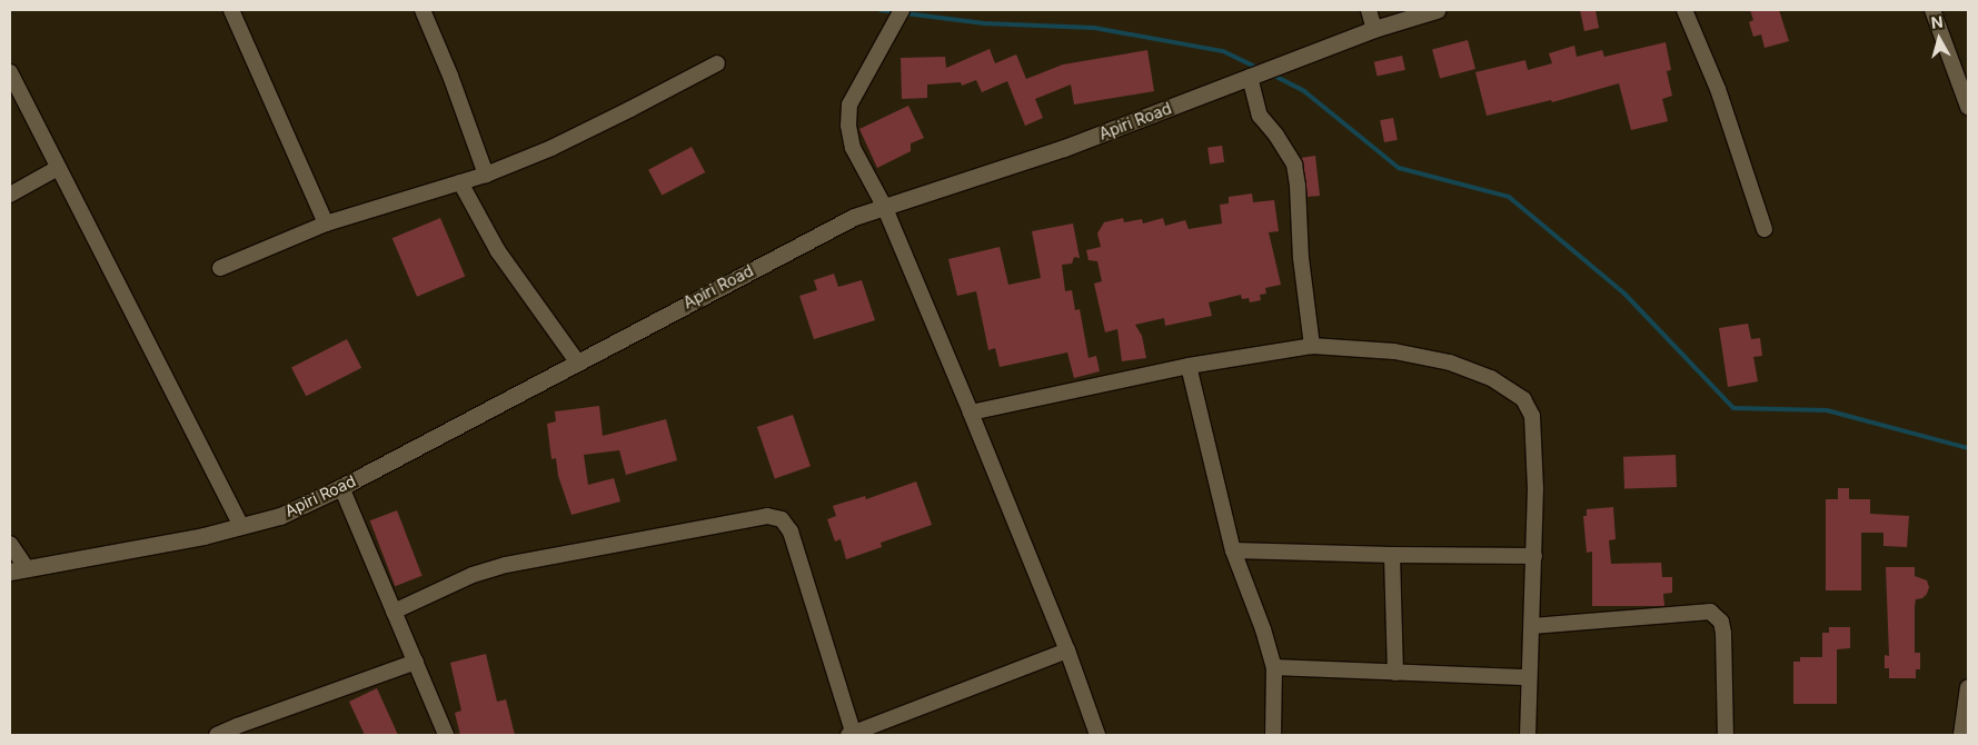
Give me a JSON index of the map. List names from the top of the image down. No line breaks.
{"streets":{"street":["Apiri Road"]},"north":"top"}
